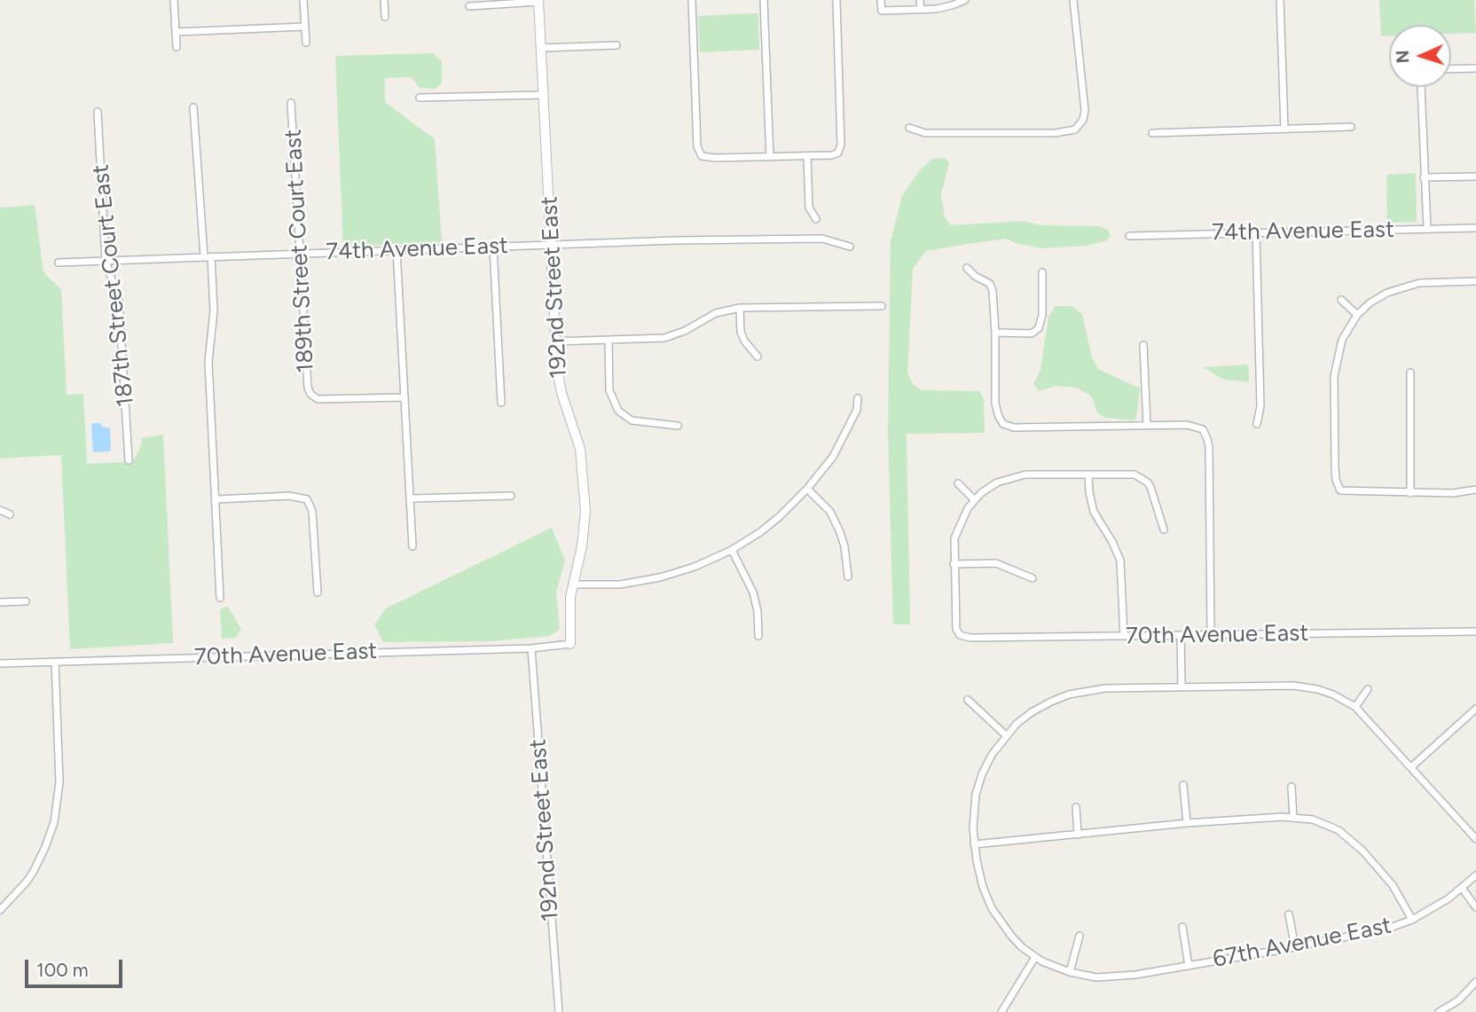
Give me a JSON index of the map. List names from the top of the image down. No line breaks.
{"streets":{"street":["74th Avenue East","189th Street Court East","187th Street Court East","192nd Street East","70th Avenue East","67th Avenue East"]},"crossings":[["74th Avenue East","189th Street Court East"],["74th Avenue East","187th Street Court East"],["74th Avenue East","192nd Street East"],["192nd Street East","70th Avenue East"]],"scale_bar":"100 m","north":"left"}
